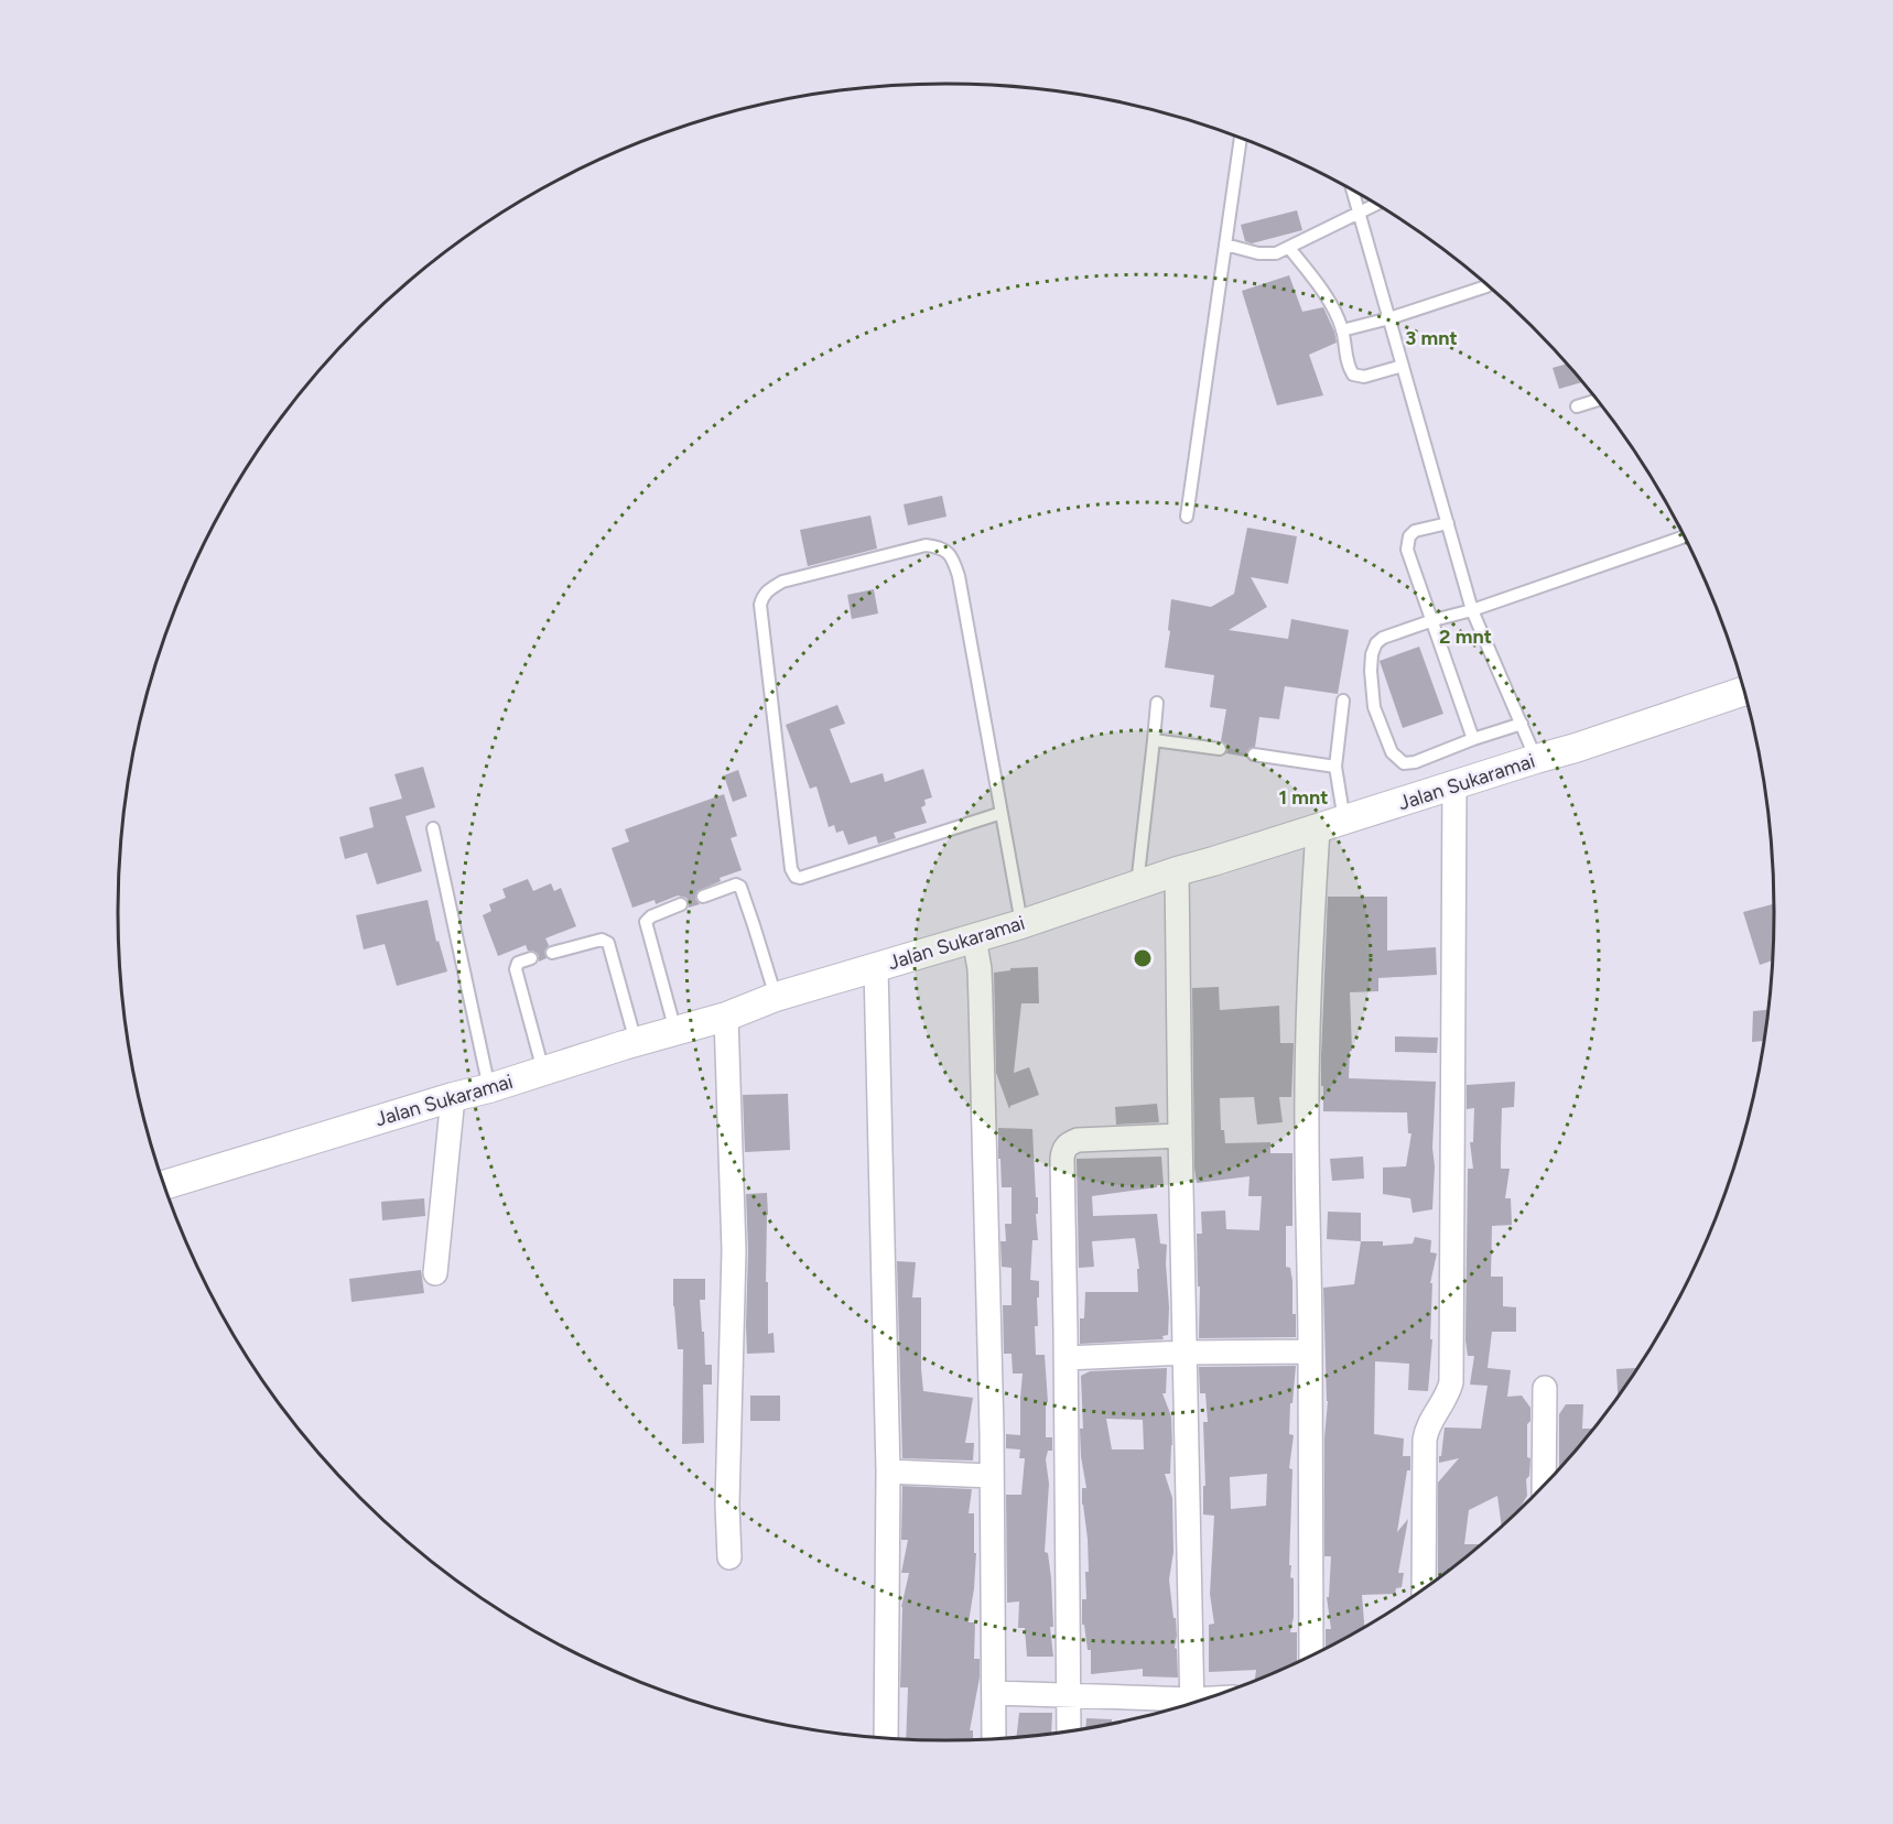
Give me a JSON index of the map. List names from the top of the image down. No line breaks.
{"streets":{"street":["Jalan Sukaramai"]},"rings":["3 mnt","2 mnt","1 mnt"]}
